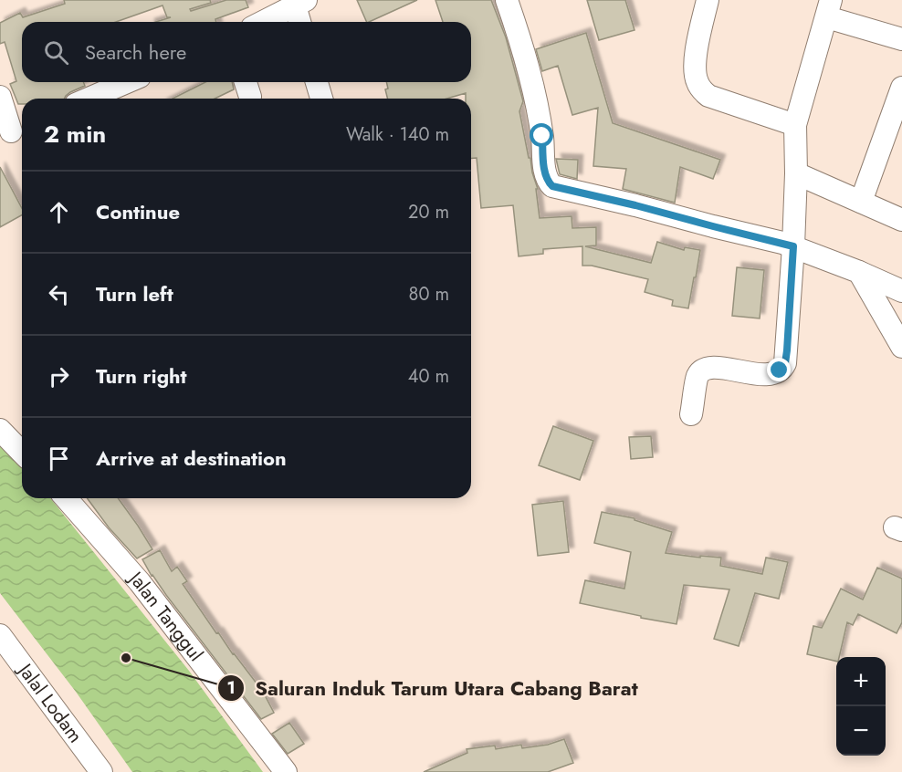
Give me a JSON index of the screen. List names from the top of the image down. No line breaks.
{"streets":{"street":["Jalan Tanggul","Jalal Lodam"]},"places":["Saluran Induk Tarum Utara Cabang Barat"],"page":{"search":"Search here","heading":["2 min","Walk · 140 m"],"list":[["Continue","20 m"],["Turn left","80 m"],["Turn right","40 m"],"Arrive at destination"],"map_buttons":["+","−"]}}
